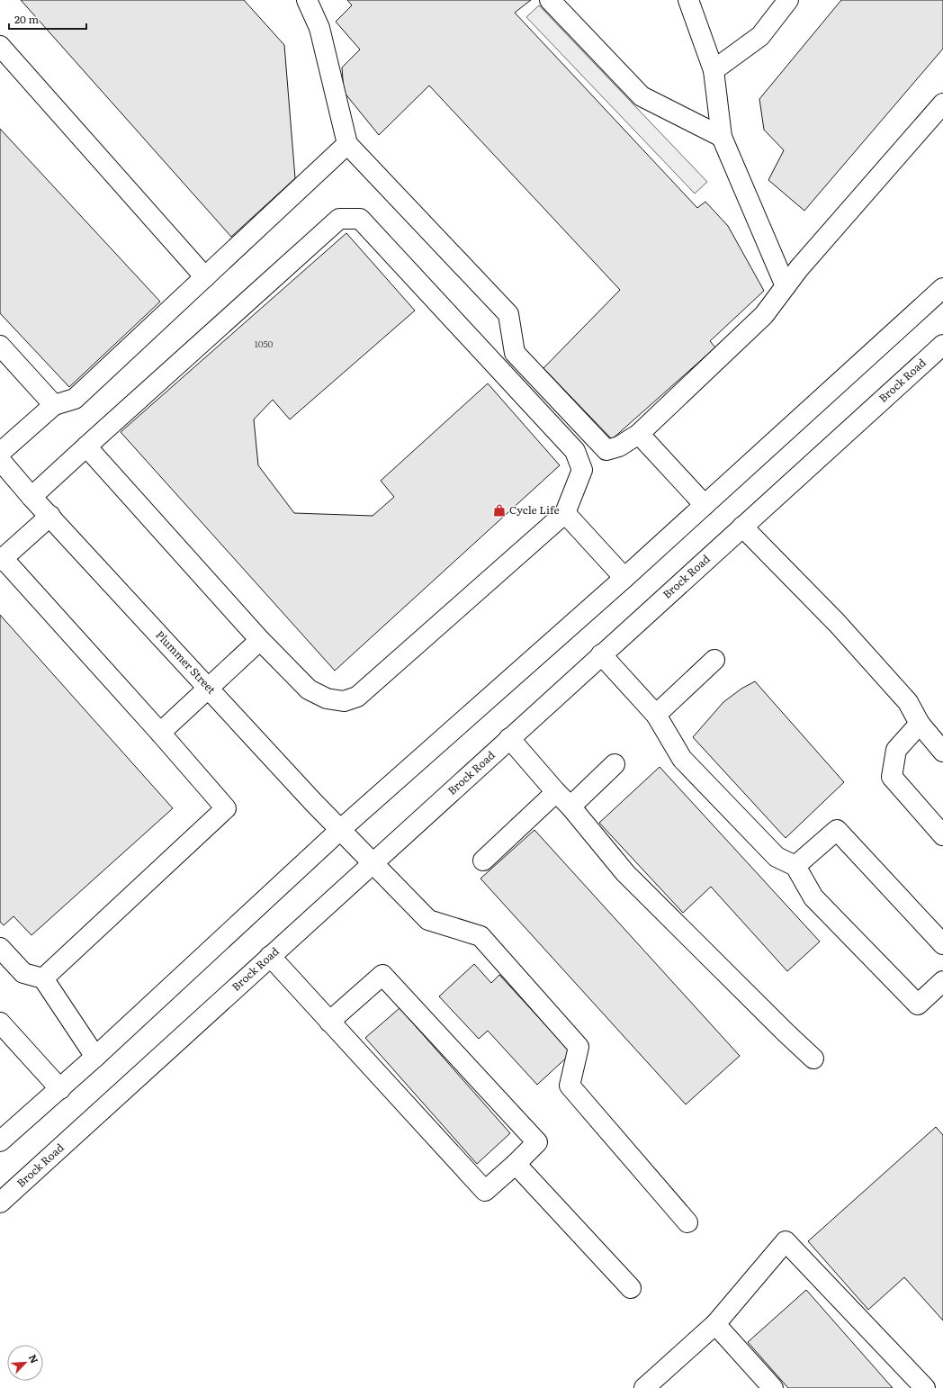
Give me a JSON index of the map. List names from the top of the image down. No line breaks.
{"streets":{"main road":["Brock Road","Plummer Street"]},"crossings":[["Brock Road","Plummer Street"]],"places":{"shop":["Cycle Life"]},"house_numbers":["1050"],"scale_bar":"20 m","north":"top right"}
